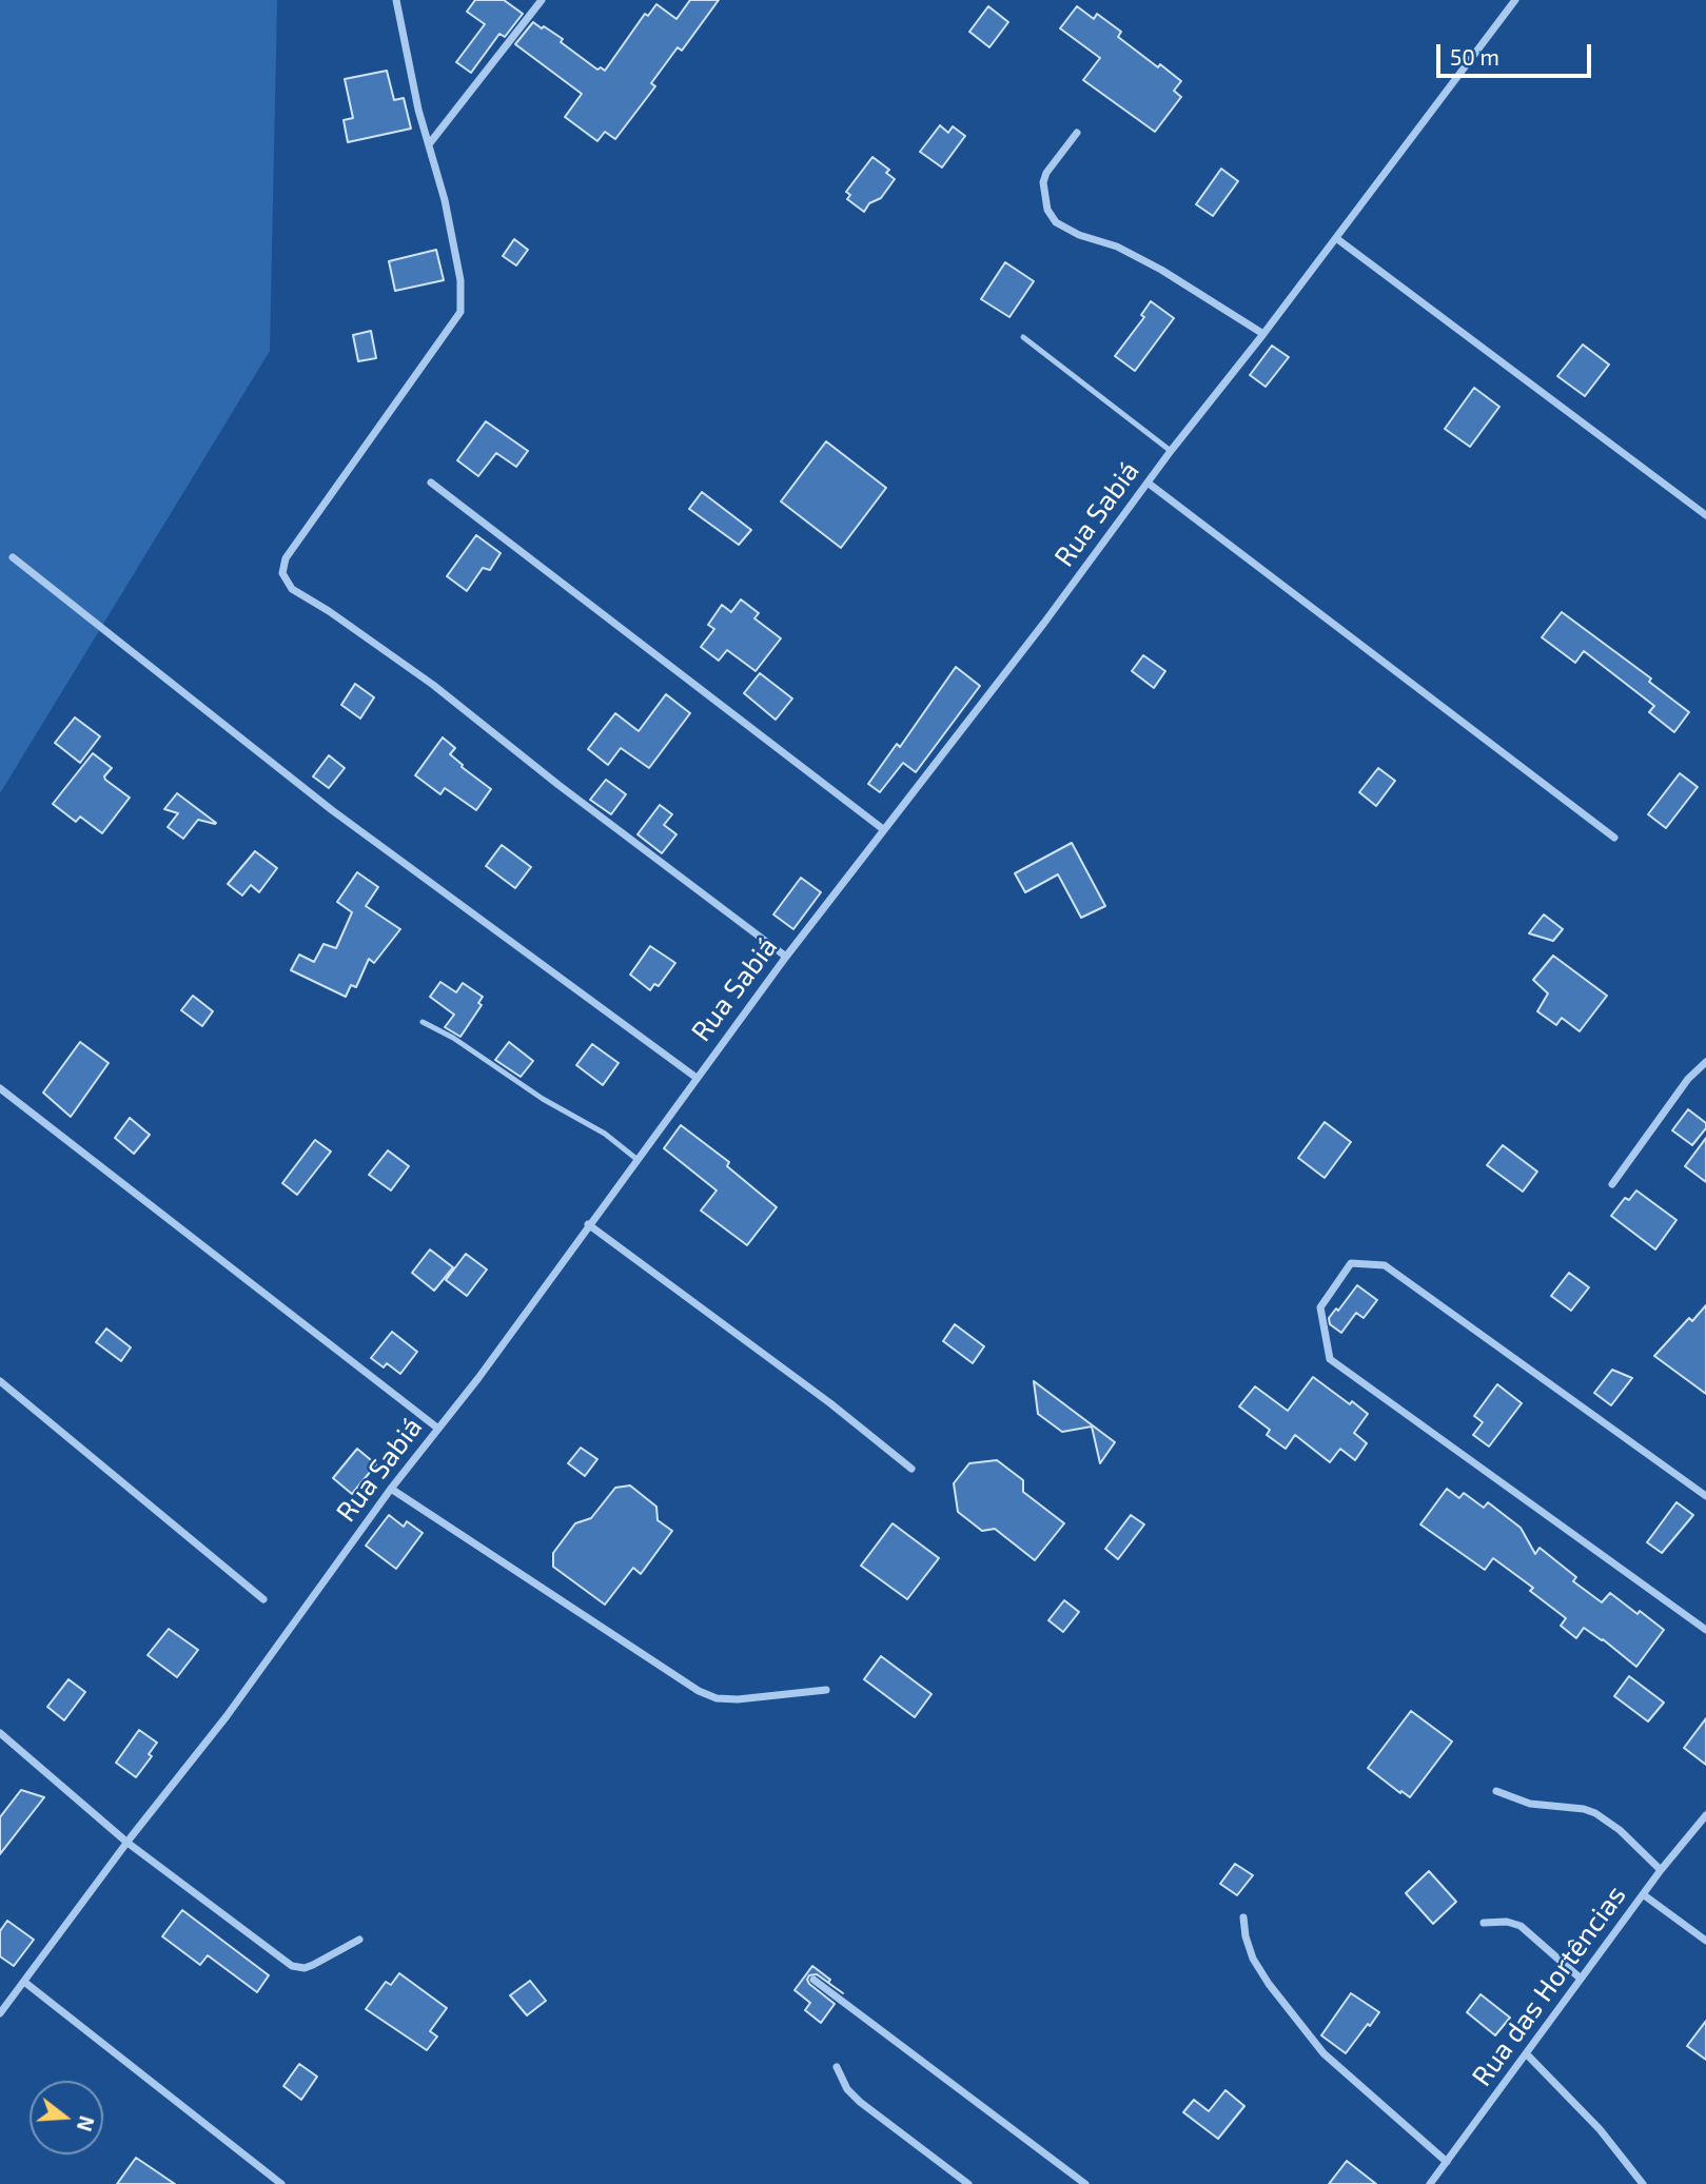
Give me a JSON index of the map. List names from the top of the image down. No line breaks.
{"streets":{"street":["Rua Sabiá","Rua das Hortências"]},"scale_bar":"50 m","north":"right"}
